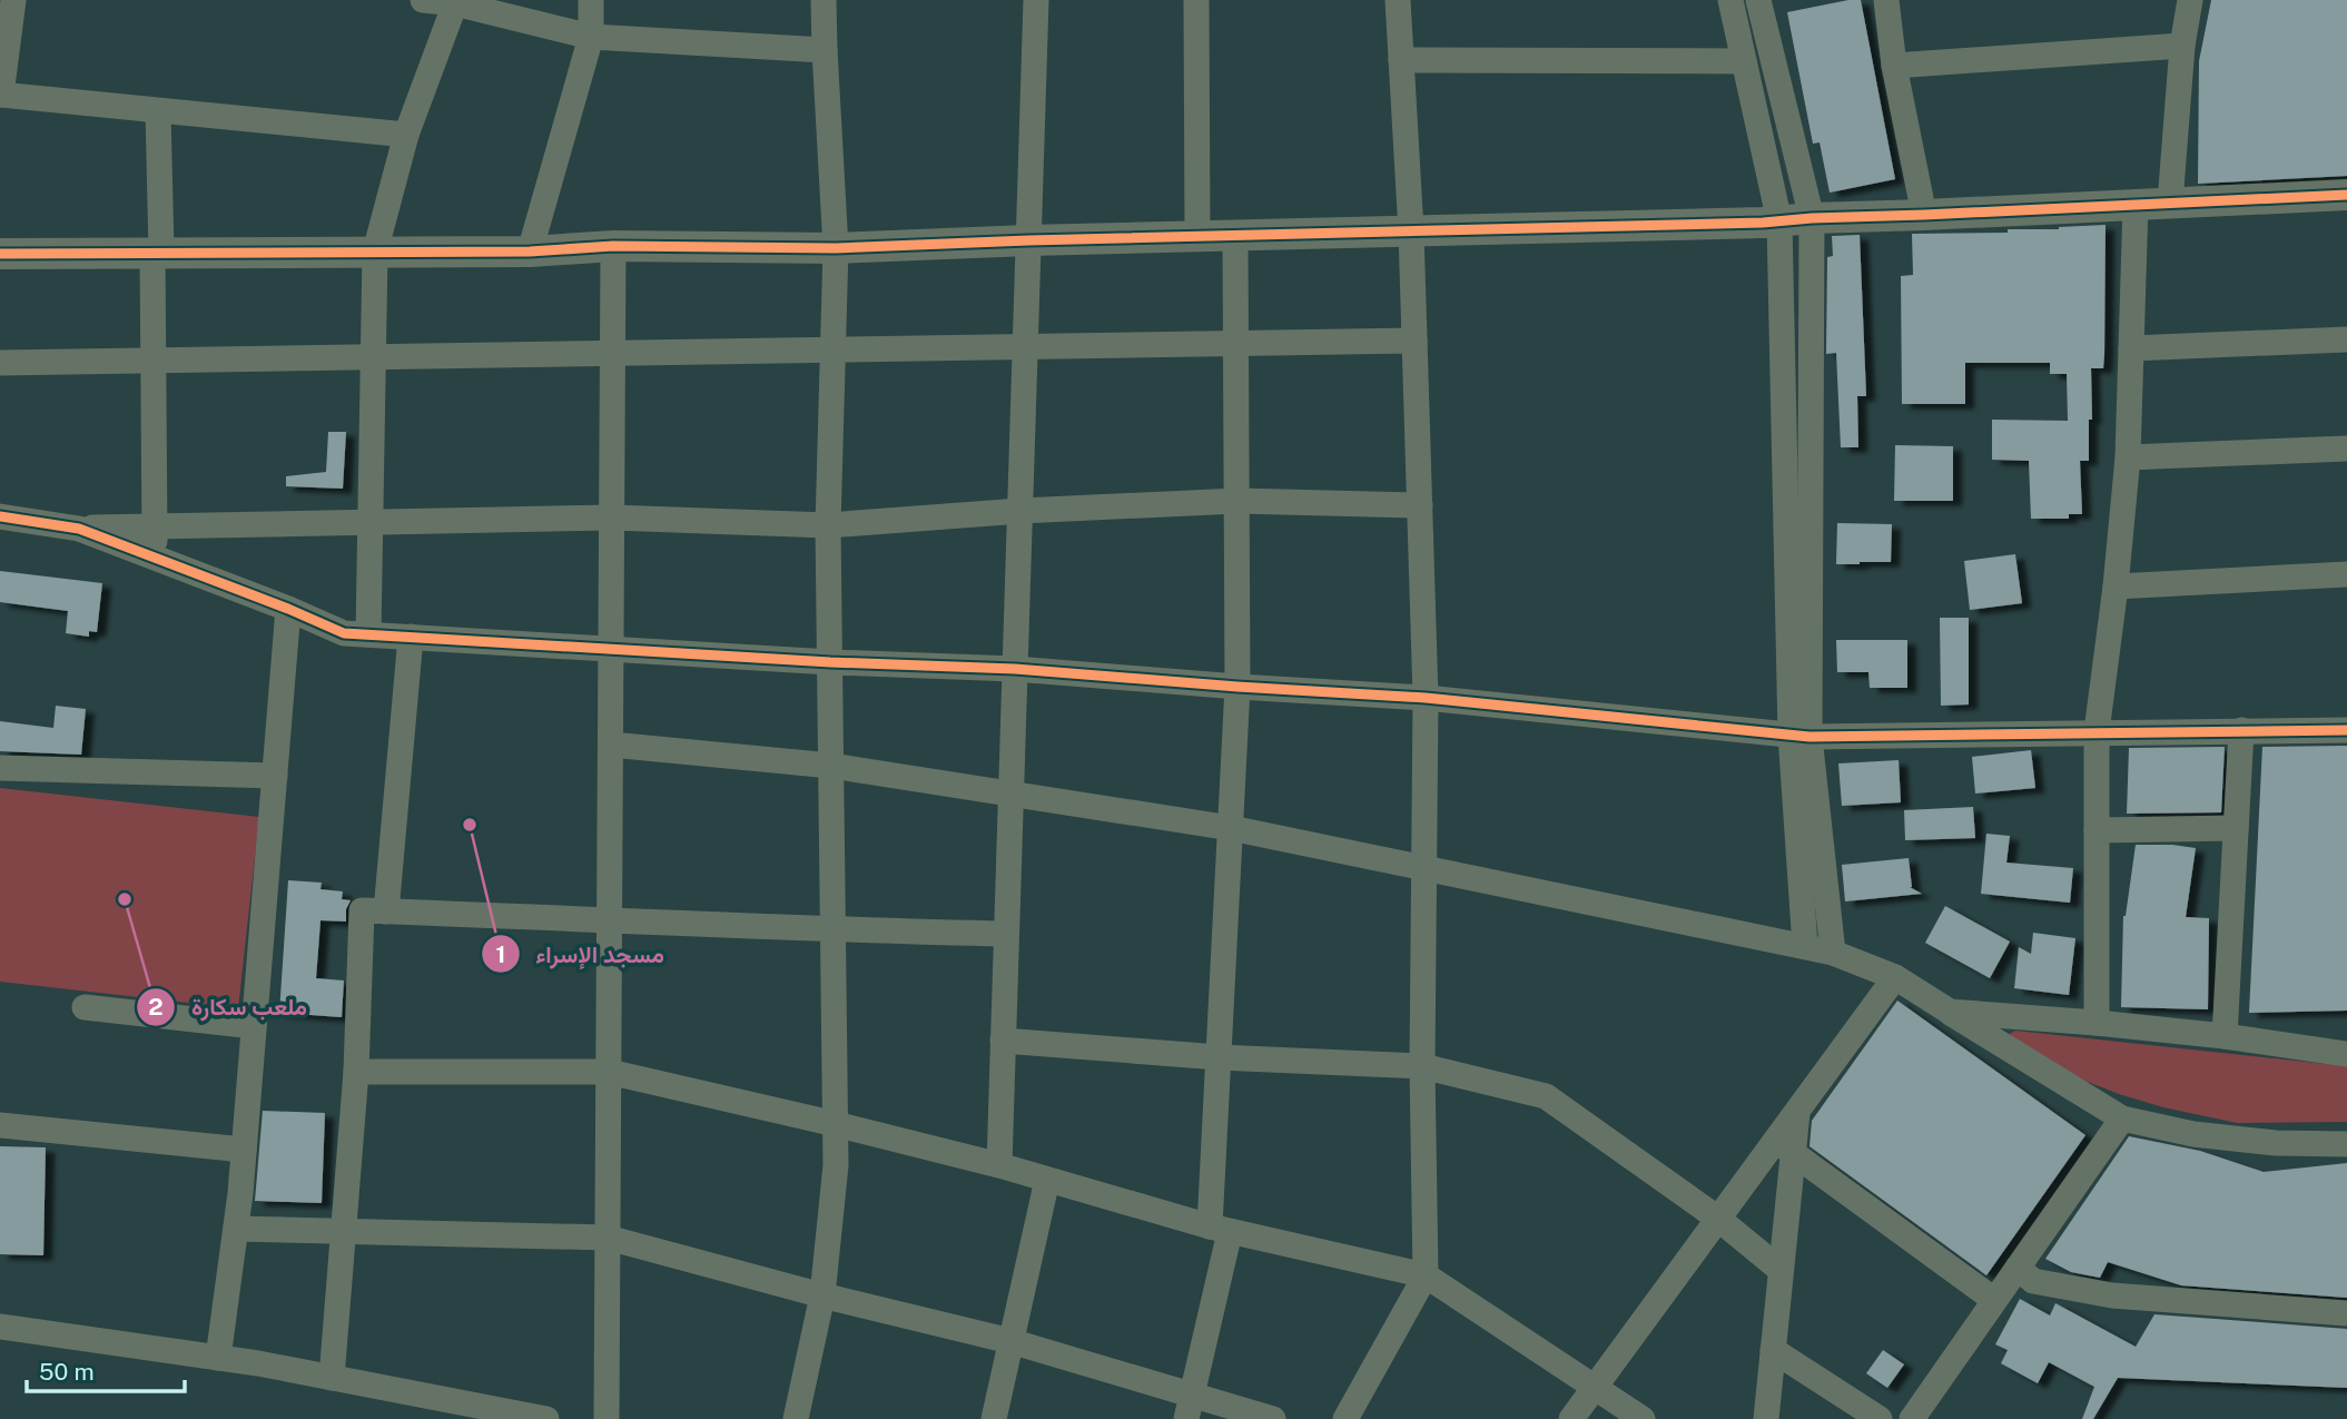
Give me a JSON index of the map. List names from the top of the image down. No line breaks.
{"places":["مسجد الإسراء","ملعب سكارة"],"scale_bar":"50 m"}
